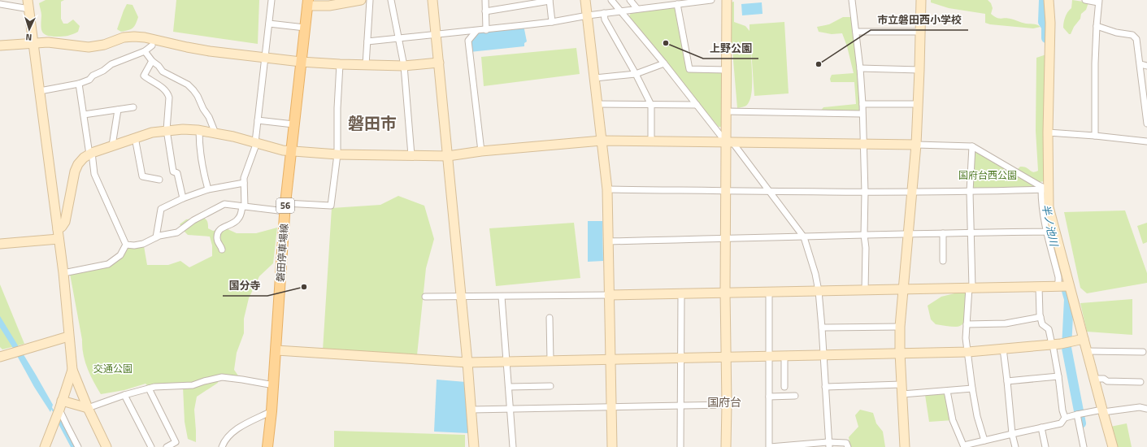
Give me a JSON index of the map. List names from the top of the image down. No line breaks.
{"streets":{"main road":["56","磐田停車場線"]},"districts":["磐田市","国府台"],"water":["半ノ池川"],"parks":["国府台西公園","交通公園"],"places":["上野公園","市立磐田西小学校","国分寺"],"north":"bottom"}
